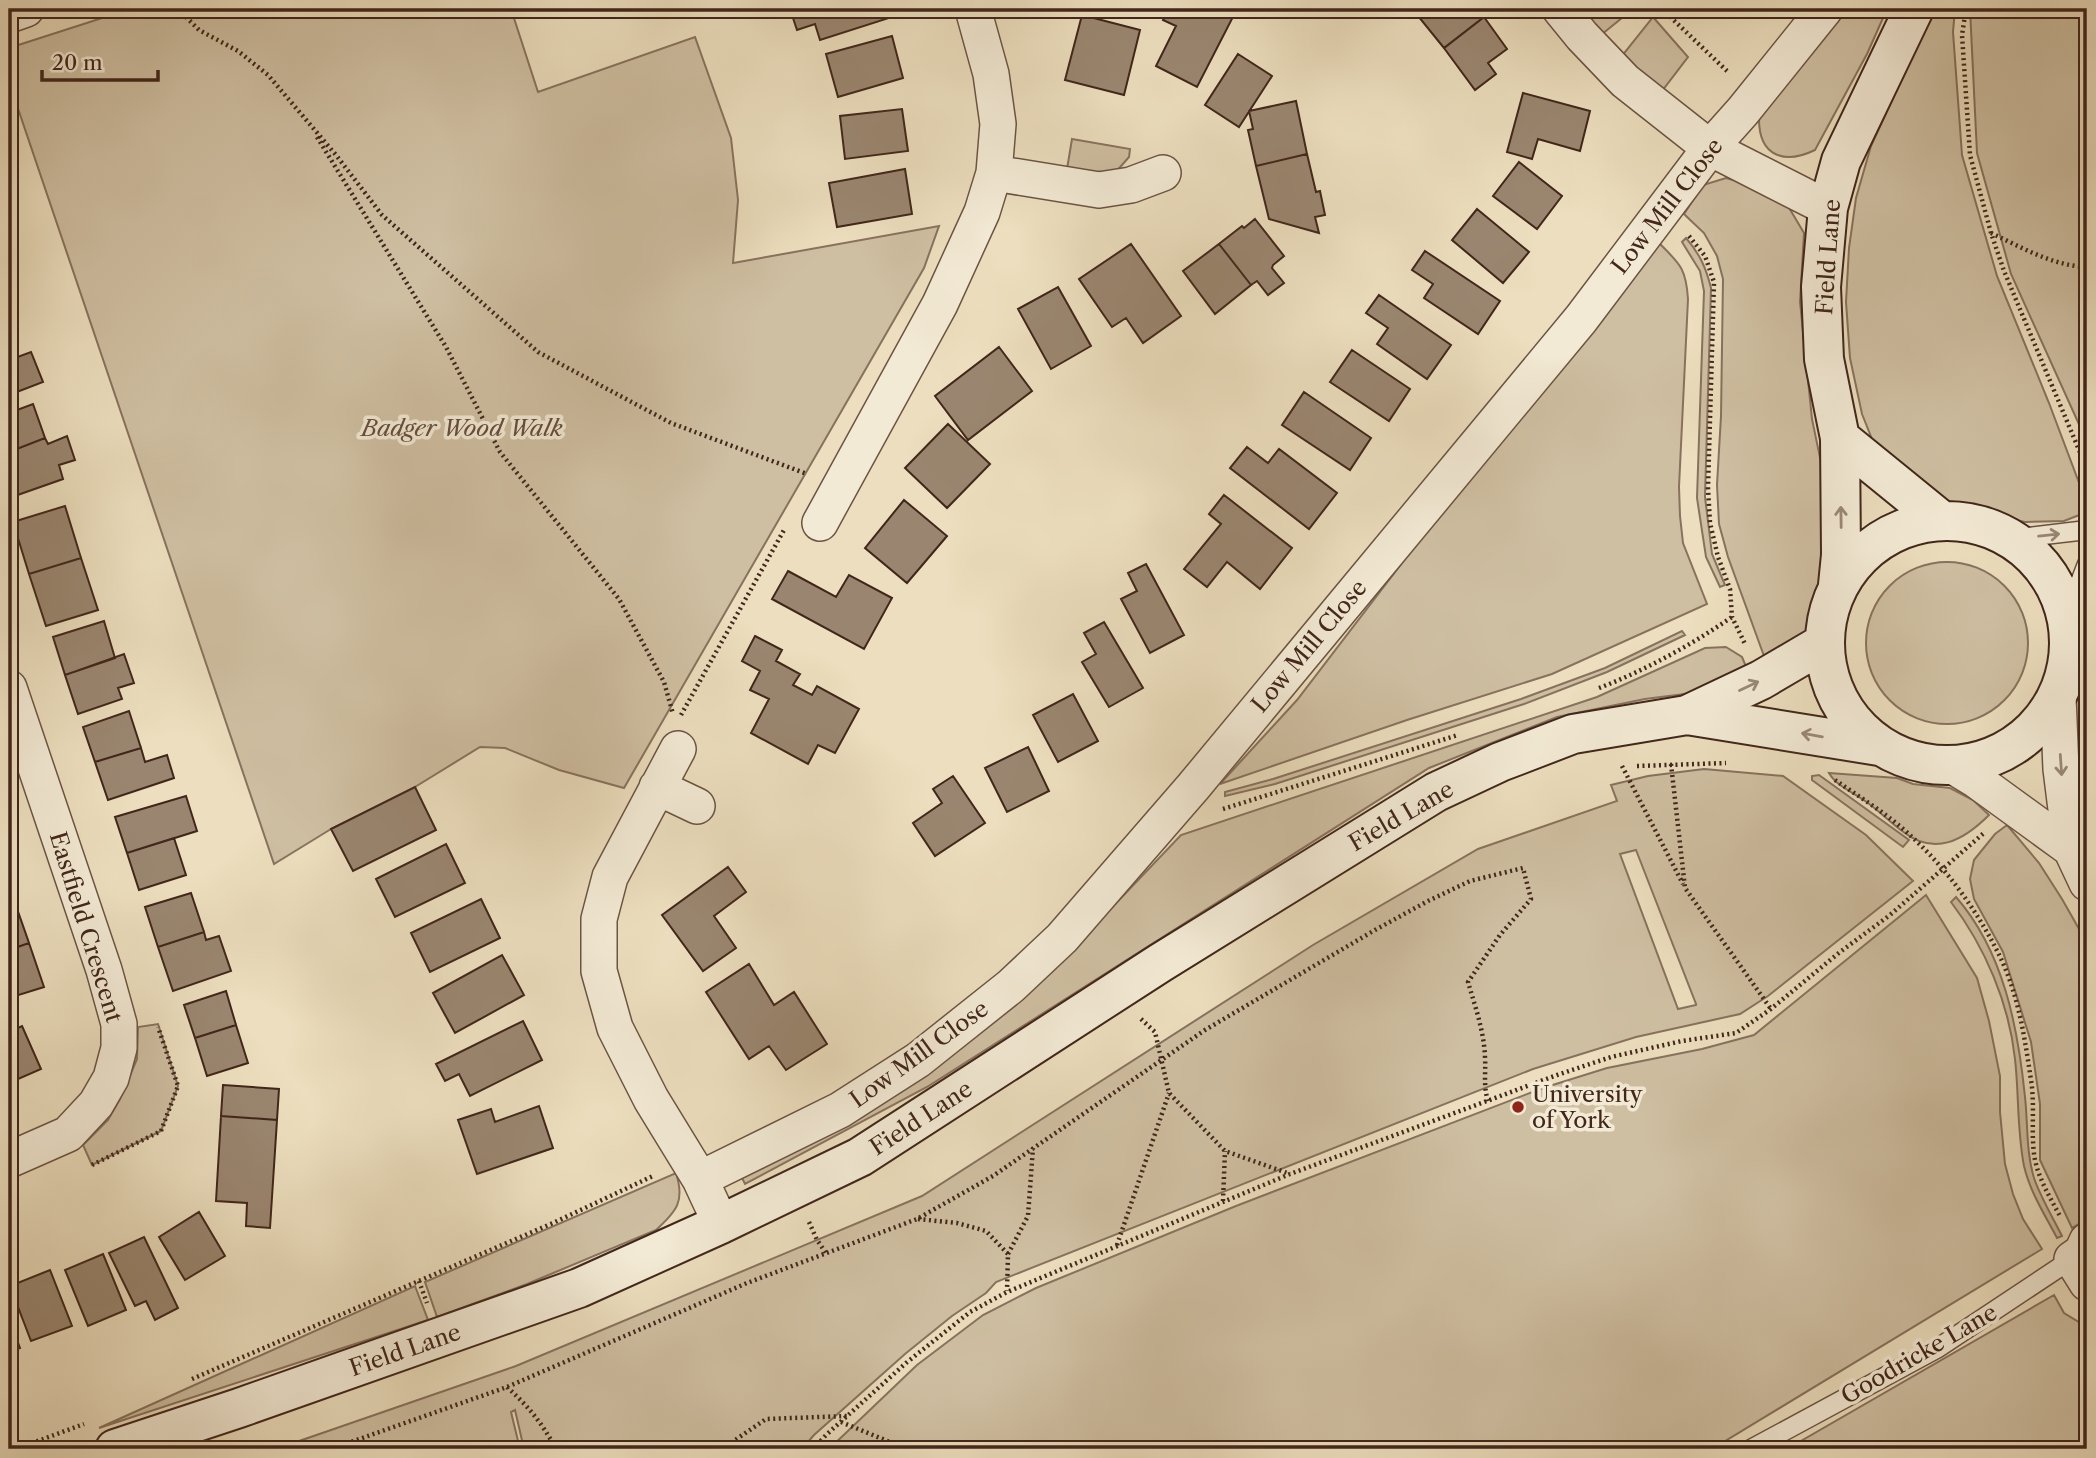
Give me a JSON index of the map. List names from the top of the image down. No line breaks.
{"streets":{"street":["Low Mill Close","Field Lane","Eastfield Crescent"],"lane":["Goodricke Lane"]},"parks":["Badger Wood Walk"],"places":["University of York"],"scale_bar":"20 m"}
